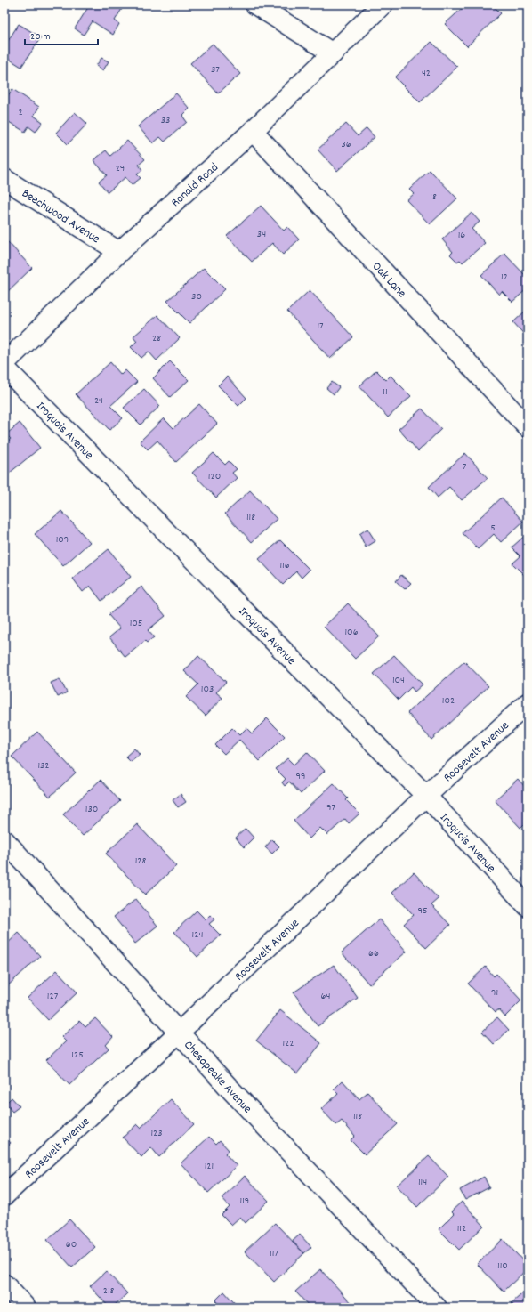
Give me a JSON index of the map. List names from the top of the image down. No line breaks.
{"streets":{"street":["Ronald Road","Beechwood Avenue","Oak Lane","Iroquois Avenue","Roosevelt Avenue","Chesapeake Avenue"]},"crossings":[["Ronald Road","Beechwood Avenue"],["Ronald Road","Oak Lane"],["Iroquois Avenue","Roosevelt Avenue"],["Roosevelt Avenue","Chesapeake Avenue"]],"house_numbers":["37","42","2","33","36","29","18","34","16","12","30","17","28","11","24","7","120","118","5","109","116","105","106","104","103","102","132","99","97","130","128","95","124","66","91","127","64","122","125","118","123","121","114","119","112","60","117","110","218"],"scale_bar":"20 m"}
